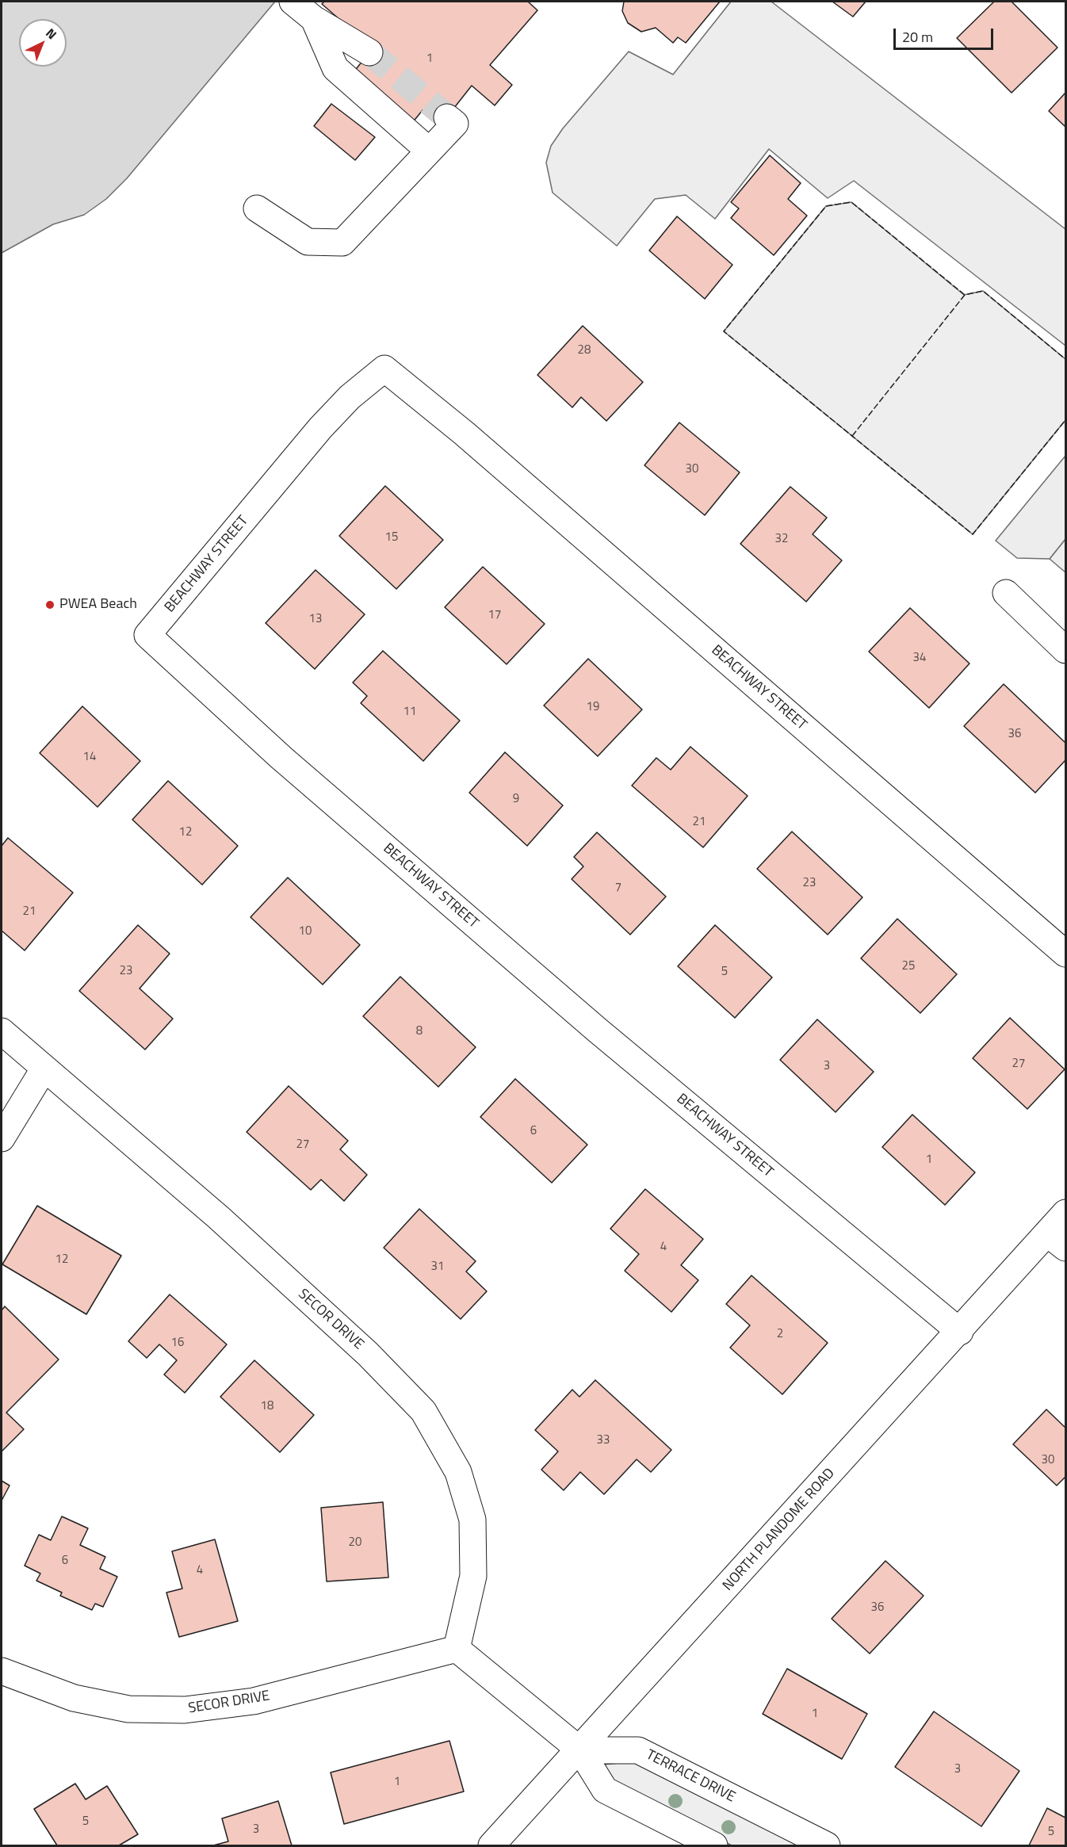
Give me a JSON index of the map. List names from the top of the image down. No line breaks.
{"streets":{"street":["BEACHWAY STREET","SECOR DRIVE","NORTH PLANDOME ROAD","TERRACE DRIVE"]},"crossings":[["BEACHWAY STREET","NORTH PLANDOME ROAD"],["NORTH PLANDOME ROAD","TERRACE DRIVE"]],"places":["PWEA Beach"],"house_numbers":["1","28","30","15","32","17","13","34","19","11","36","14","9","21","12","23","7","21","10","25","23","5","8","27","3","6","27","1","4","12","31","2","16","18","33","30","20","6","4","36","1","3","1","5","3","5"],"scale_bar":"20 m","north":"top right"}
